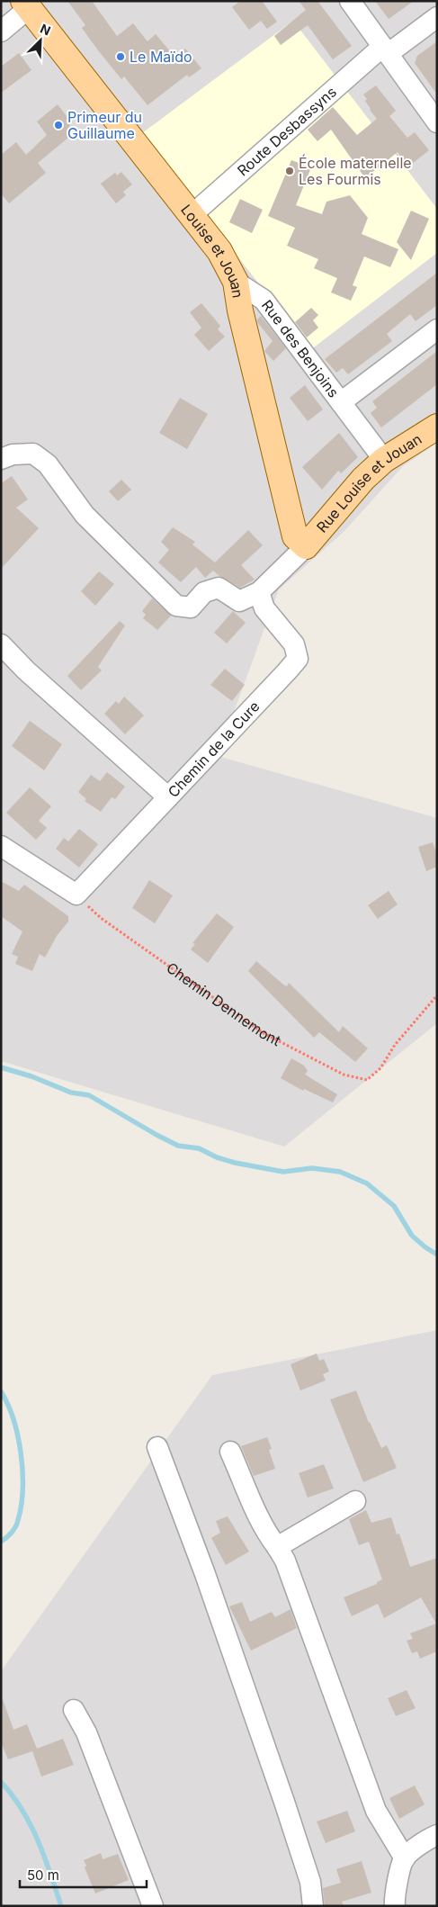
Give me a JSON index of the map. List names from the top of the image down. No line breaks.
{"streets":{"main road":["Louise et Jouan","Rue Louise et Jouan"],"street":["Route Desbassyns","Rue des Benjoins","Chemin de la Cure"],"path":["Chemin Dennemont"]},"crossings":[["Route Desbassyns","Louise et Jouan"],["Louise et Jouan","Rue des Benjoins"],["Louise et Jouan","Rue Louise et Jouan"],["Rue des Benjoins","Rue Louise et Jouan"],["Chemin de la Cure","Chemin Dennemont"]],"places":["Le Maïdo","Primeur du Guillaume","École maternelle Les Fourmis"],"scale_bar":"50 m","north":"top right"}
